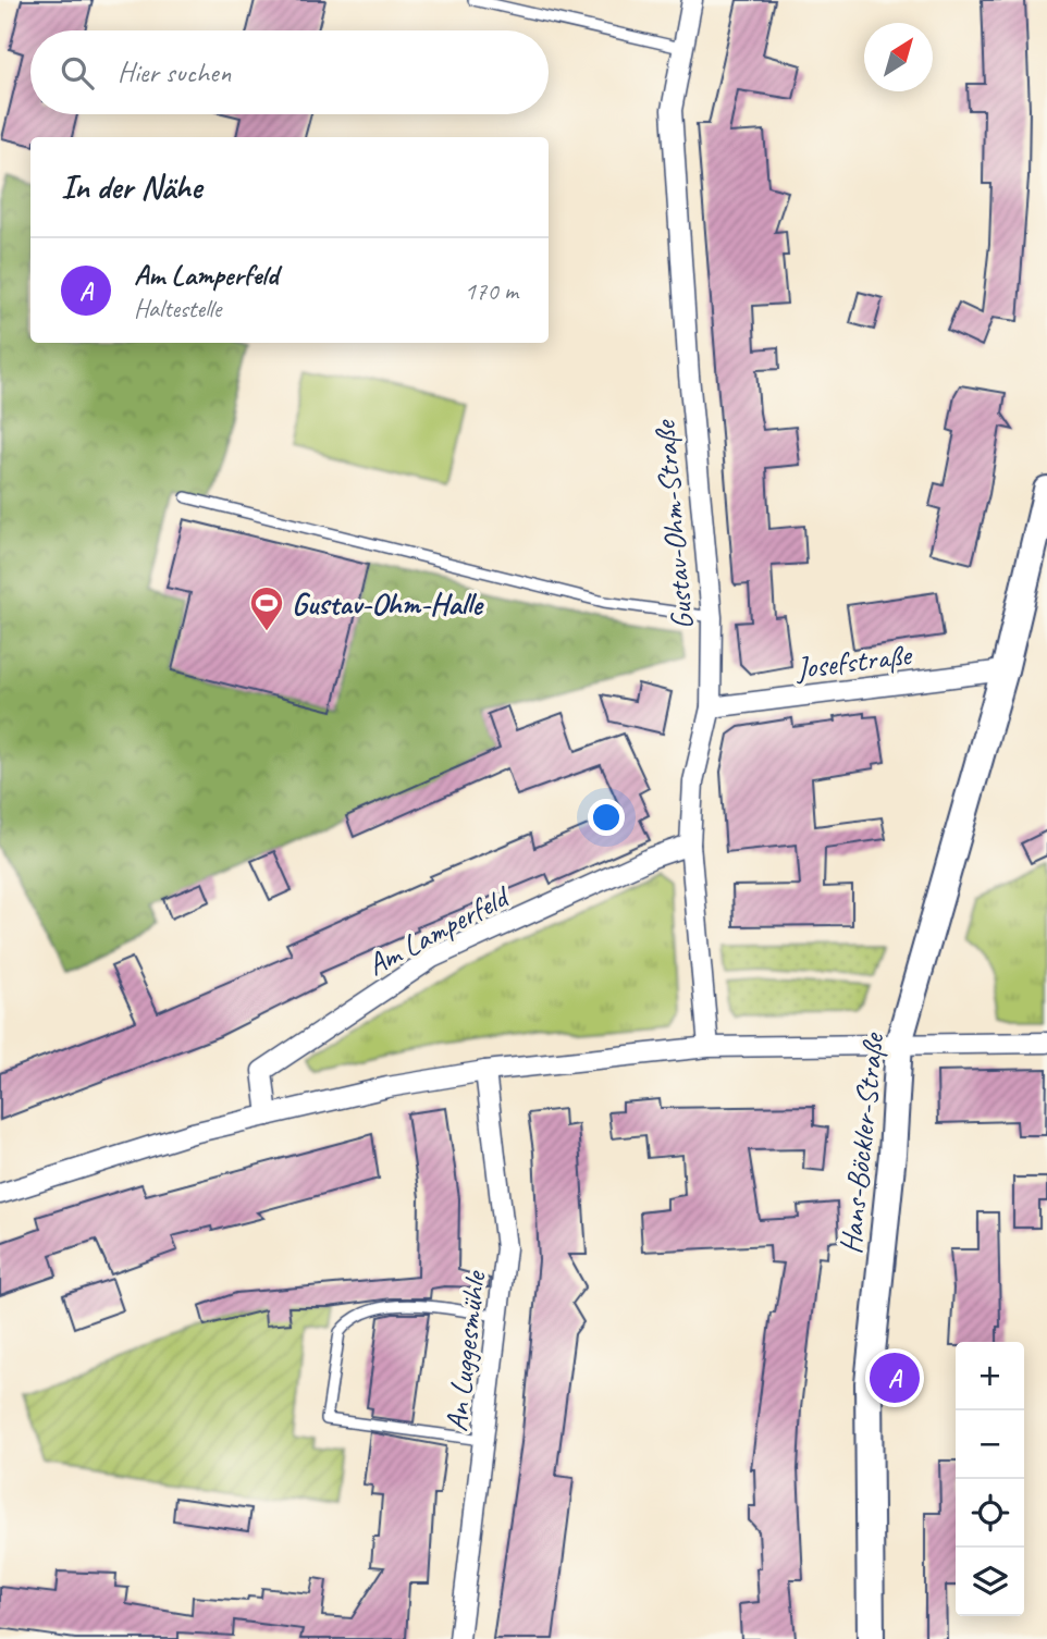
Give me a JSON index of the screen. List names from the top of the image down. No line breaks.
{"streets":{"main road":["Hans-Böckler-Straße"],"street":["Gustav-Ohm-Straße","Josefstraße","Am Lamperfeld","An Luggesmühle"]},"crossings":[["Gustav-Ohm-Straße","Josefstraße"],["Gustav-Ohm-Straße","Am Lamperfeld"],["Josefstraße","Hans-Böckler-Straße"]],"places":{"sports":["Gustav-Ohm-Halle"]},"north":"top right","page":{"search":"Hier suchen","heading":"In der Nähe","list":[{"mark":"A","name":"Am Lamperfeld","note":"Haltestelle","value":"170 m"}],"map_buttons":["+","−"],"pins":"A"}}
